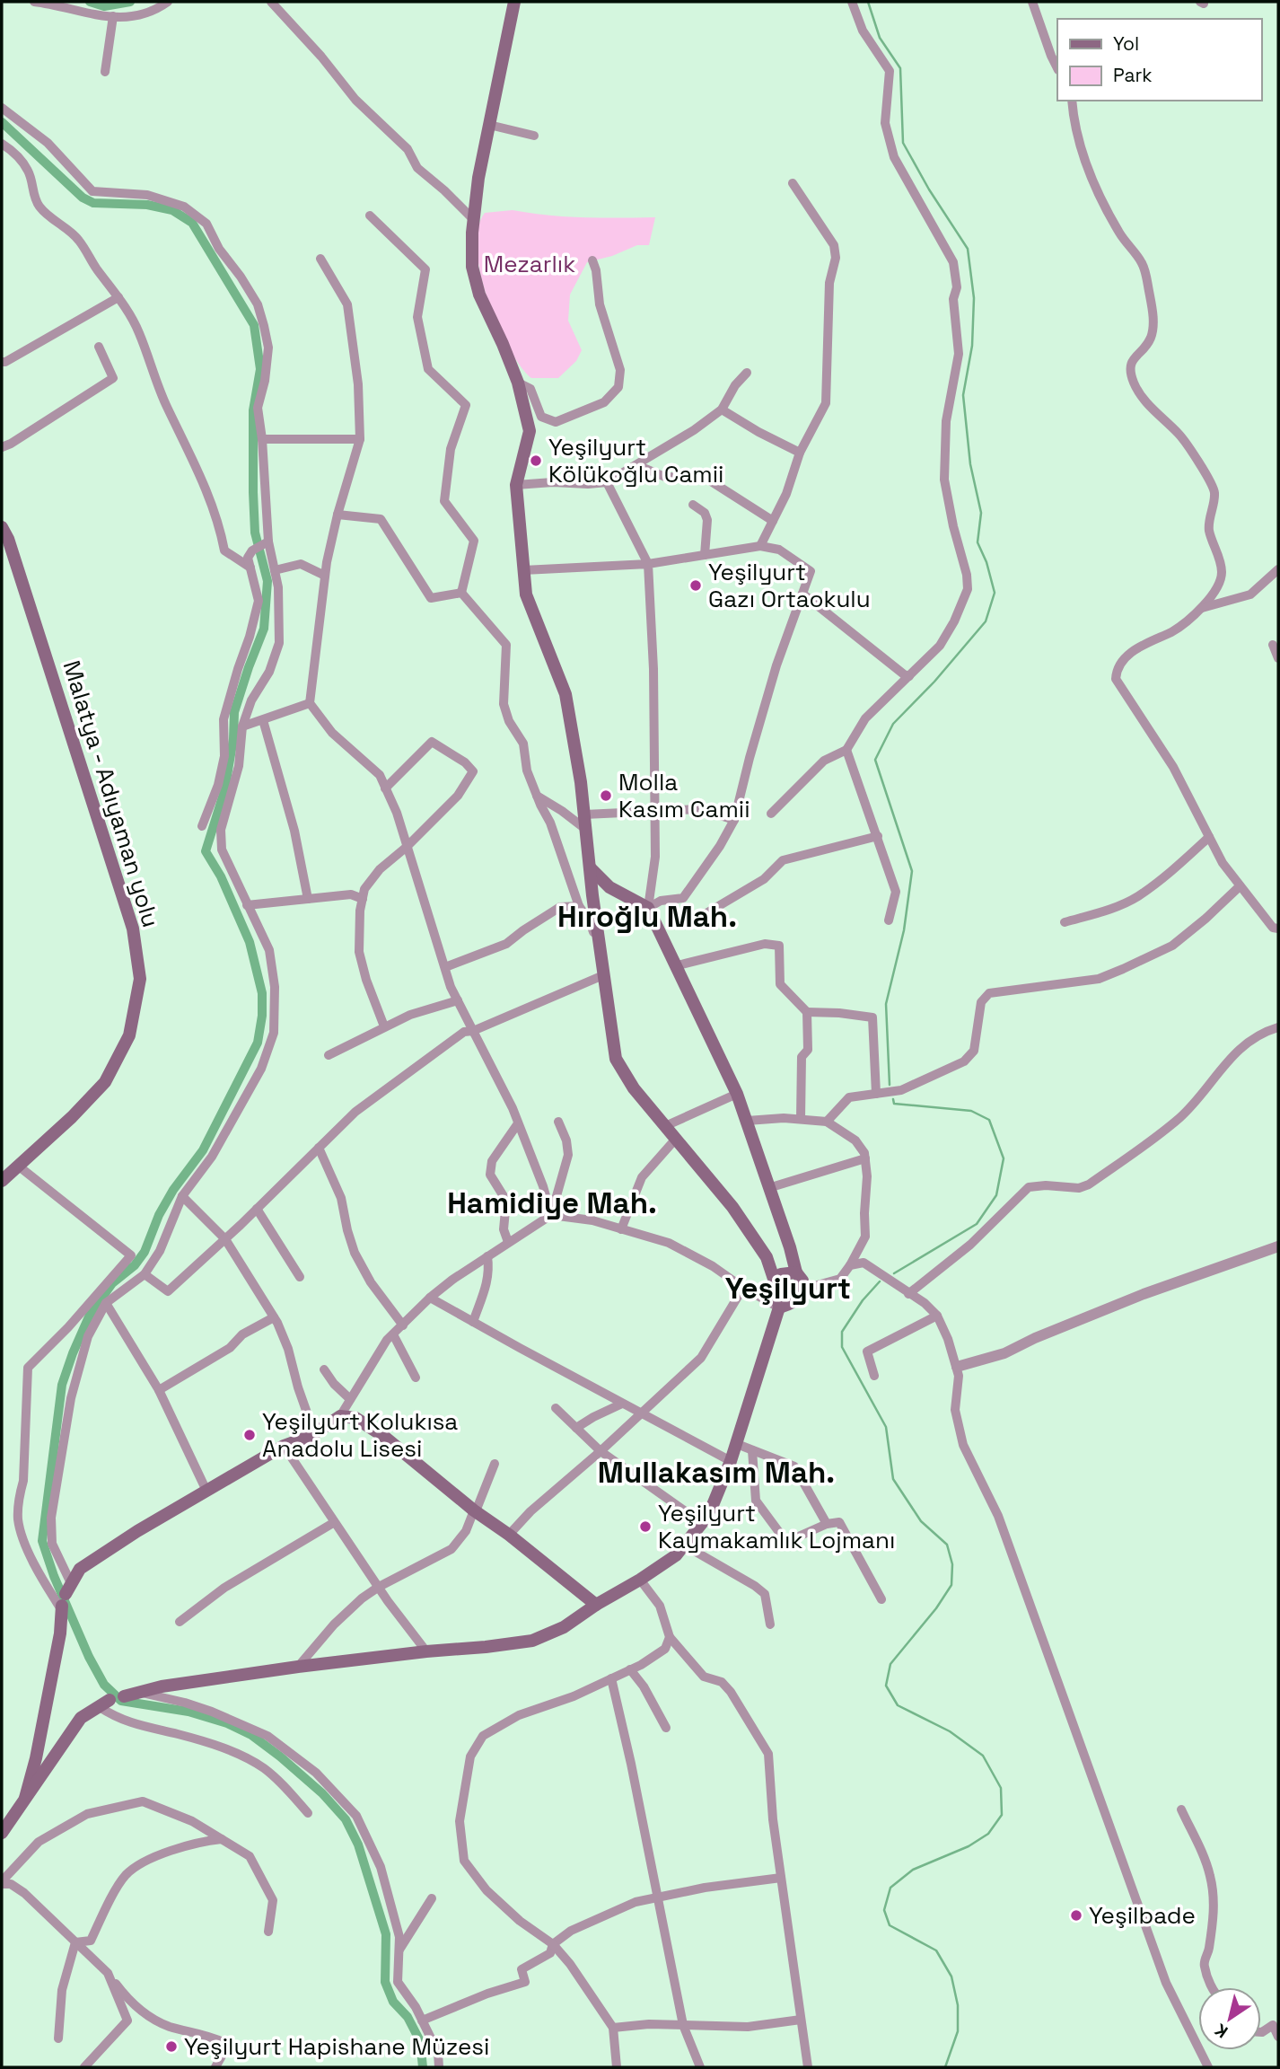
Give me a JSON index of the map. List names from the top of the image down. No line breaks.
{"streets":{"main road":["Malatya - Adıyaman yolu"]},"districts":["Hıroğlu Mah.","Hamidiye Mah.","Yeşilyurt","Mullakasım Mah."],"parks":["Mezarlık"],"places":["Yeşilyurt Kölükoğlu Camii","Yeşilyurt Gazı Ortaokulu","Molla Kasım Camii","Yeşilyurt Kolukısa Anadolu Lisesi","Yeşilyurt Kaymakamlık Lojmanı","Yeşilbade","Yeşilyurt Hapishane Müzesi"],"legend":["Yol","Park"],"north":"bottom left"}
